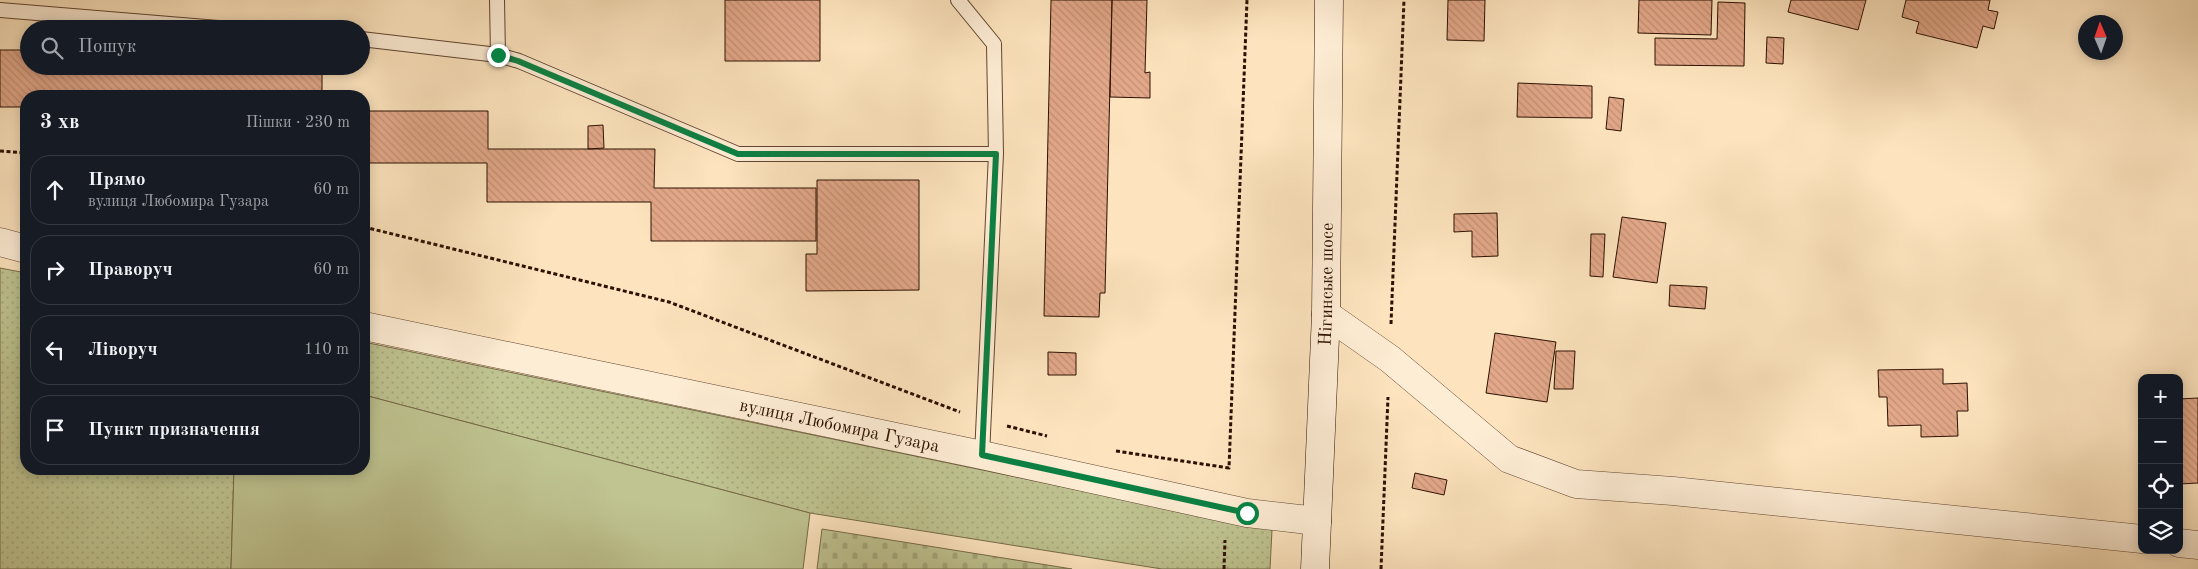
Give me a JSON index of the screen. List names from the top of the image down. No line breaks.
{"streets":{"street":["Нігинське шосе","вулиця Любомира Гузара"]},"crossings":[["Нігинське шосе","вулиця Любомира Гузара"]],"north":"top","page":{"search":"Пошук","heading":["3 хв","Пішки · 230 m"],"list":[["Прямо","вулиця Любомира Гузара","60 m"],["Праворуч","60 m"],["Ліворуч","110 m"],"Пункт призначення"],"map_buttons":["+","−"]}}
